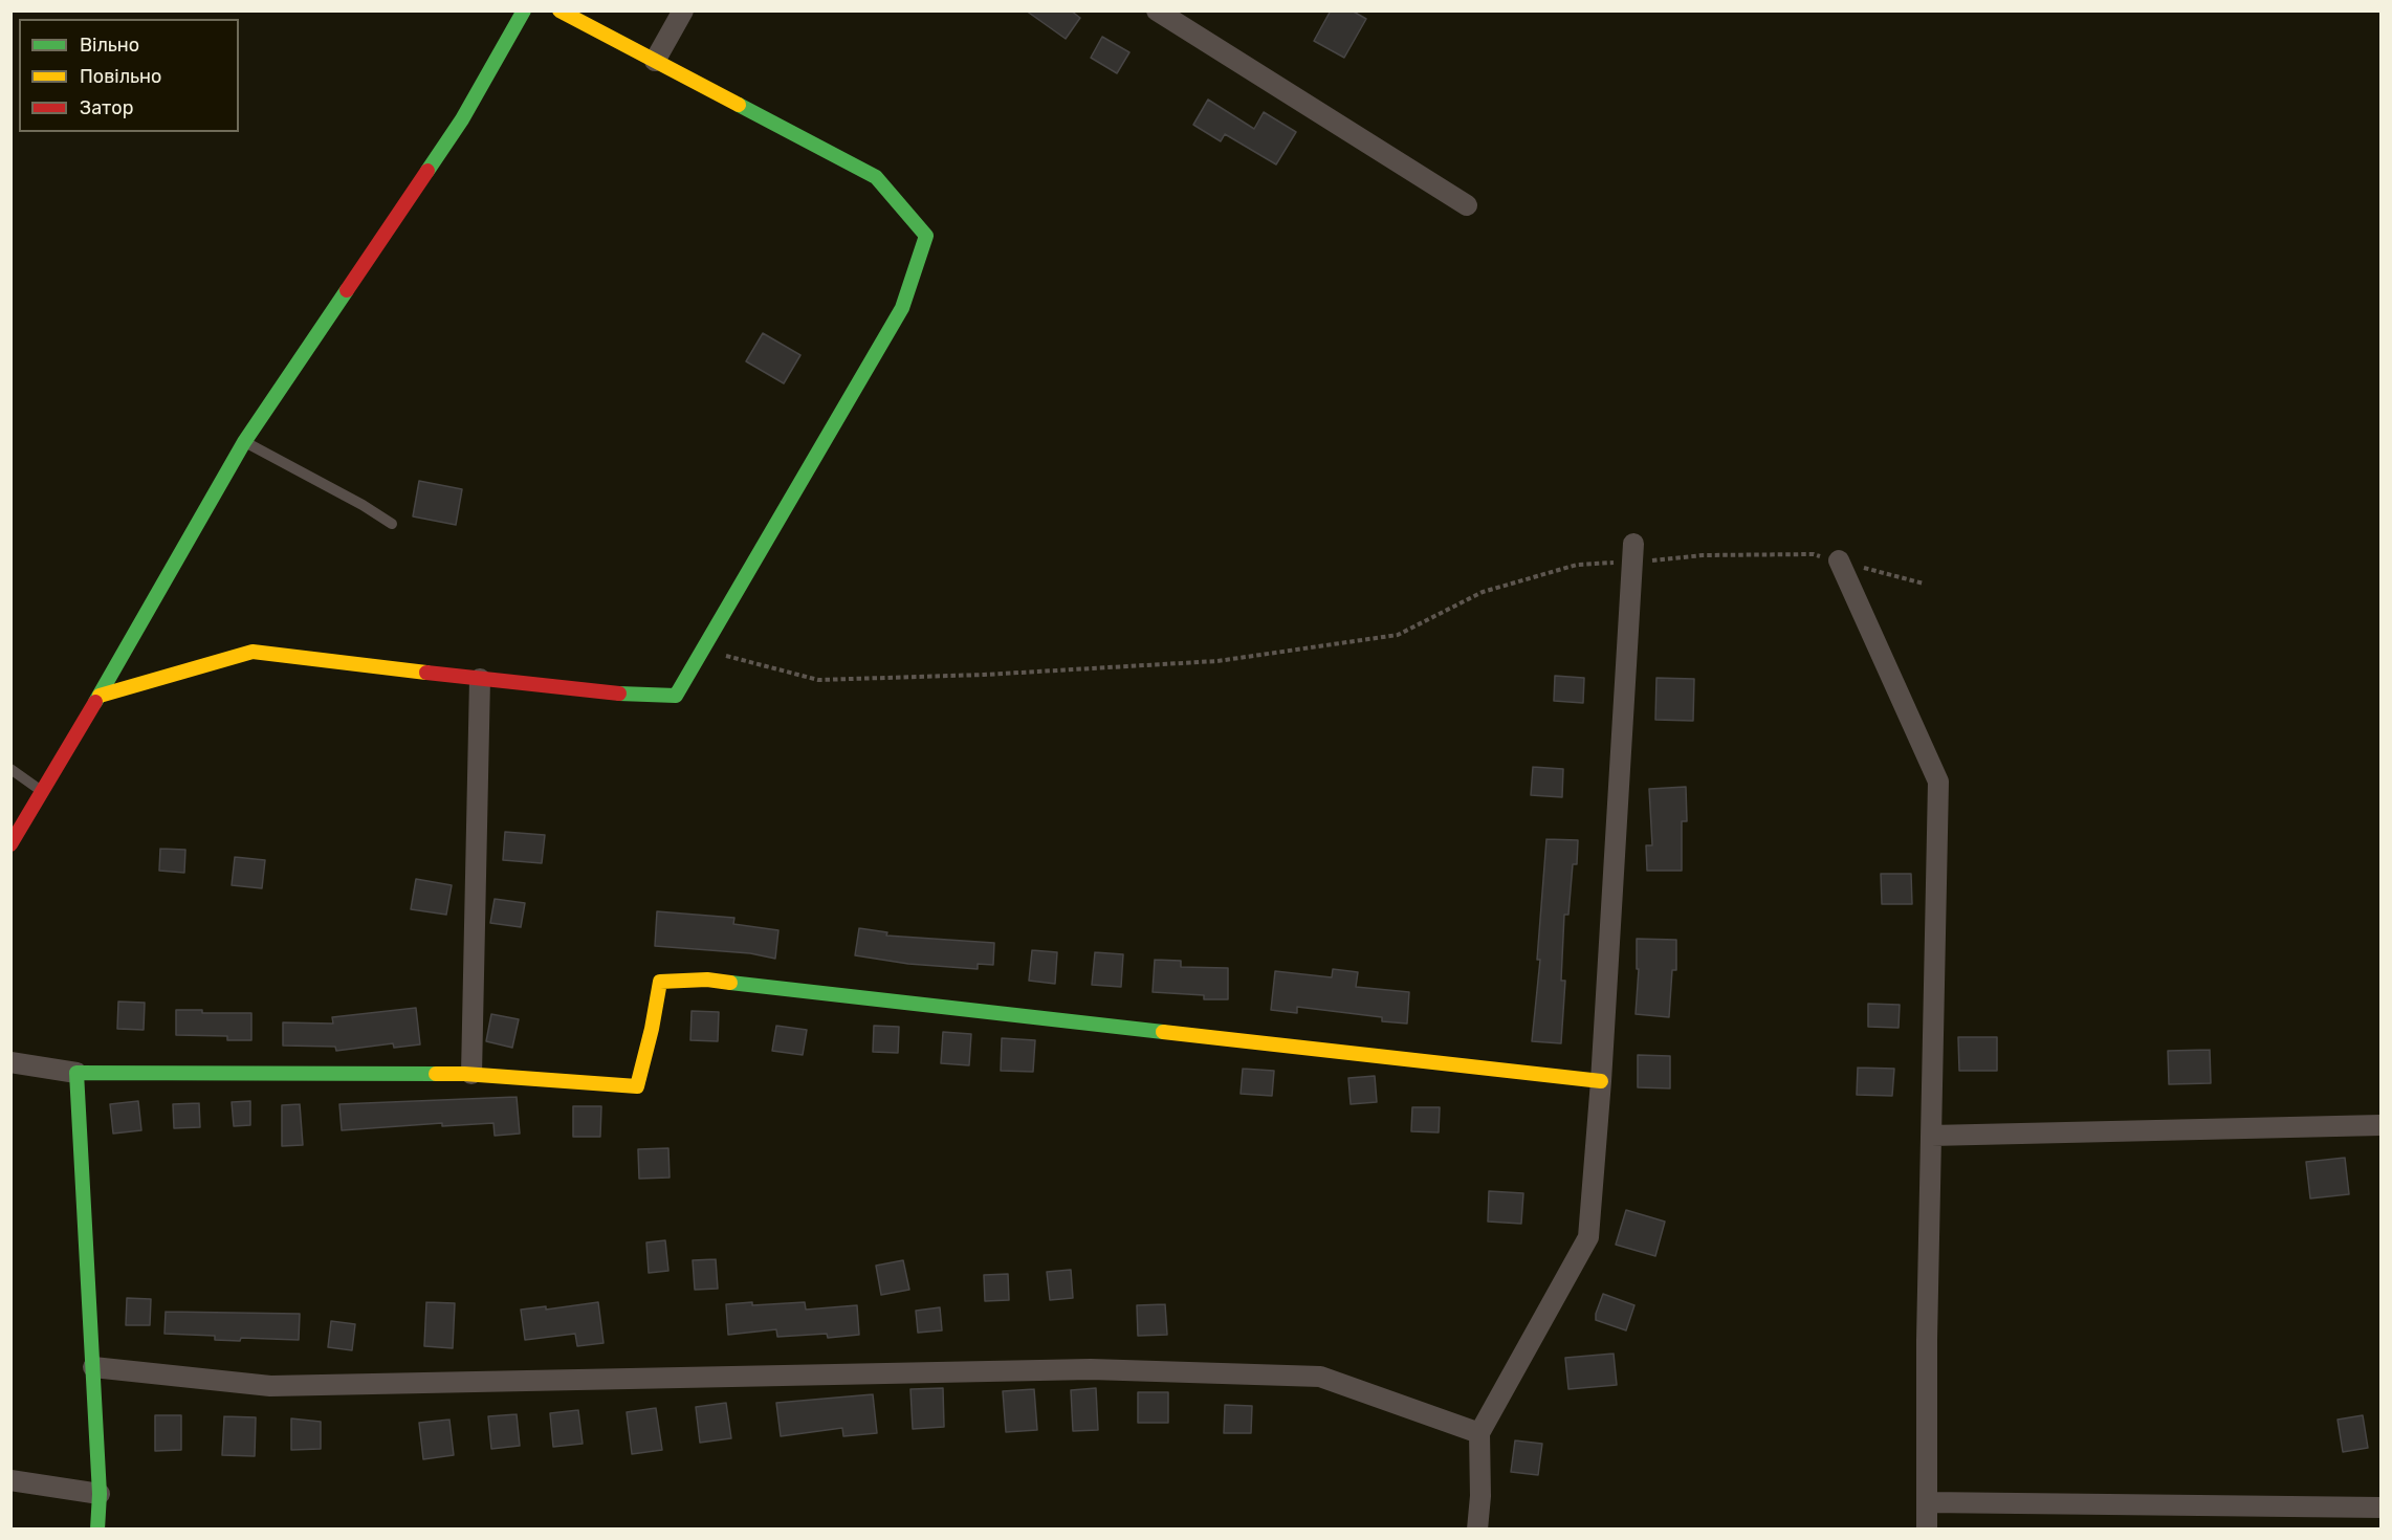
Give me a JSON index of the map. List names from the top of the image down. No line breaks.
{"legend":["Вільно","Повільно","Затор"]}
